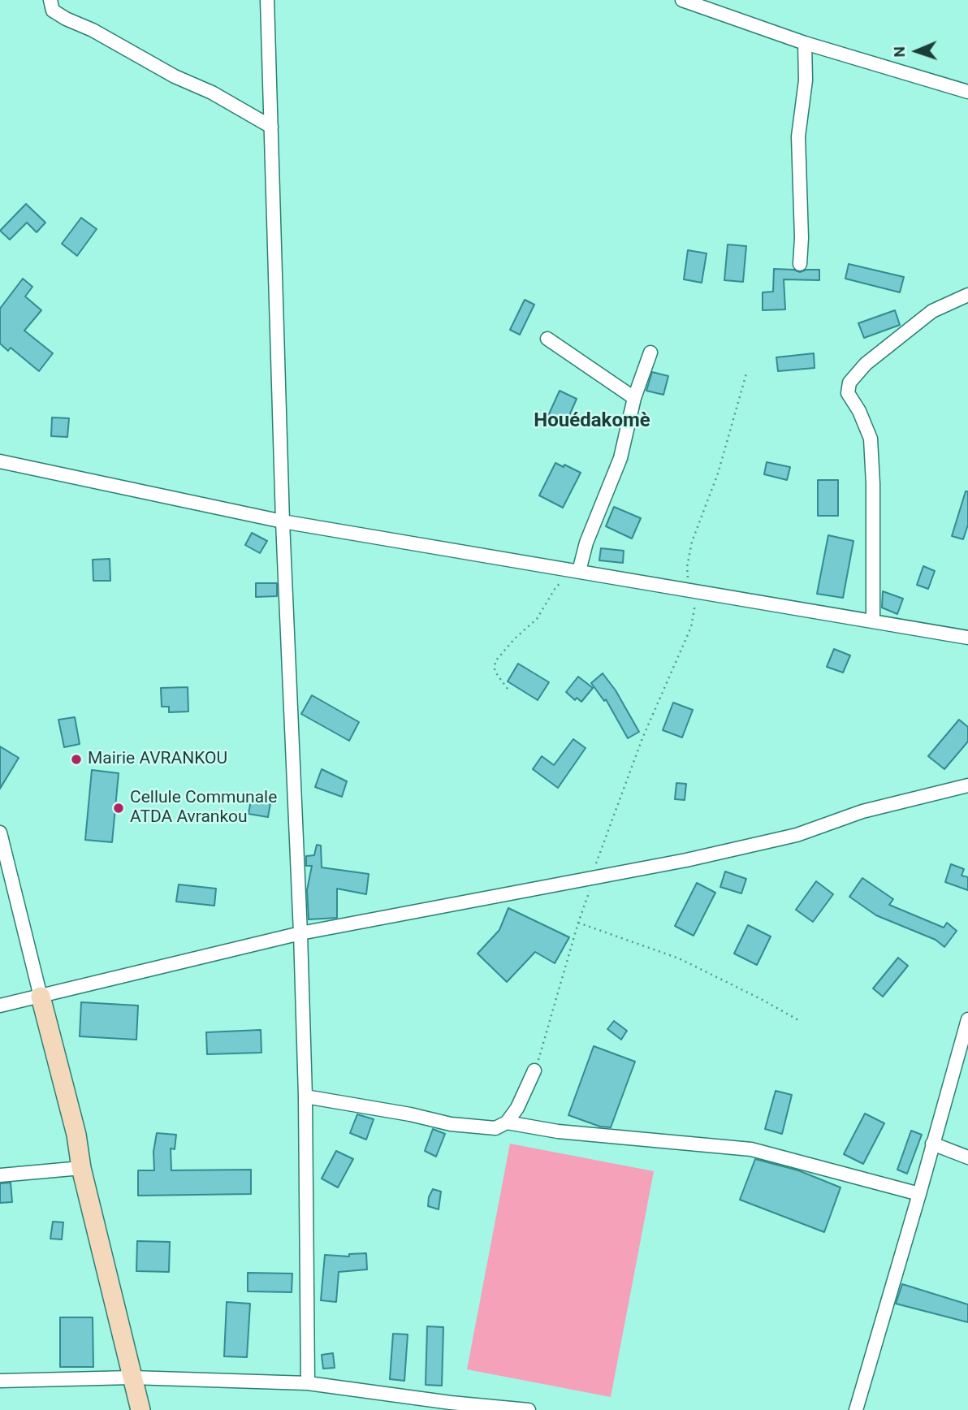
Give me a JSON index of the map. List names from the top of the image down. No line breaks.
{"districts":["Houédakomè"],"places":["Mairie AVRANKOU","Cellule Communale ATDA Avrankou"],"north":"left"}
